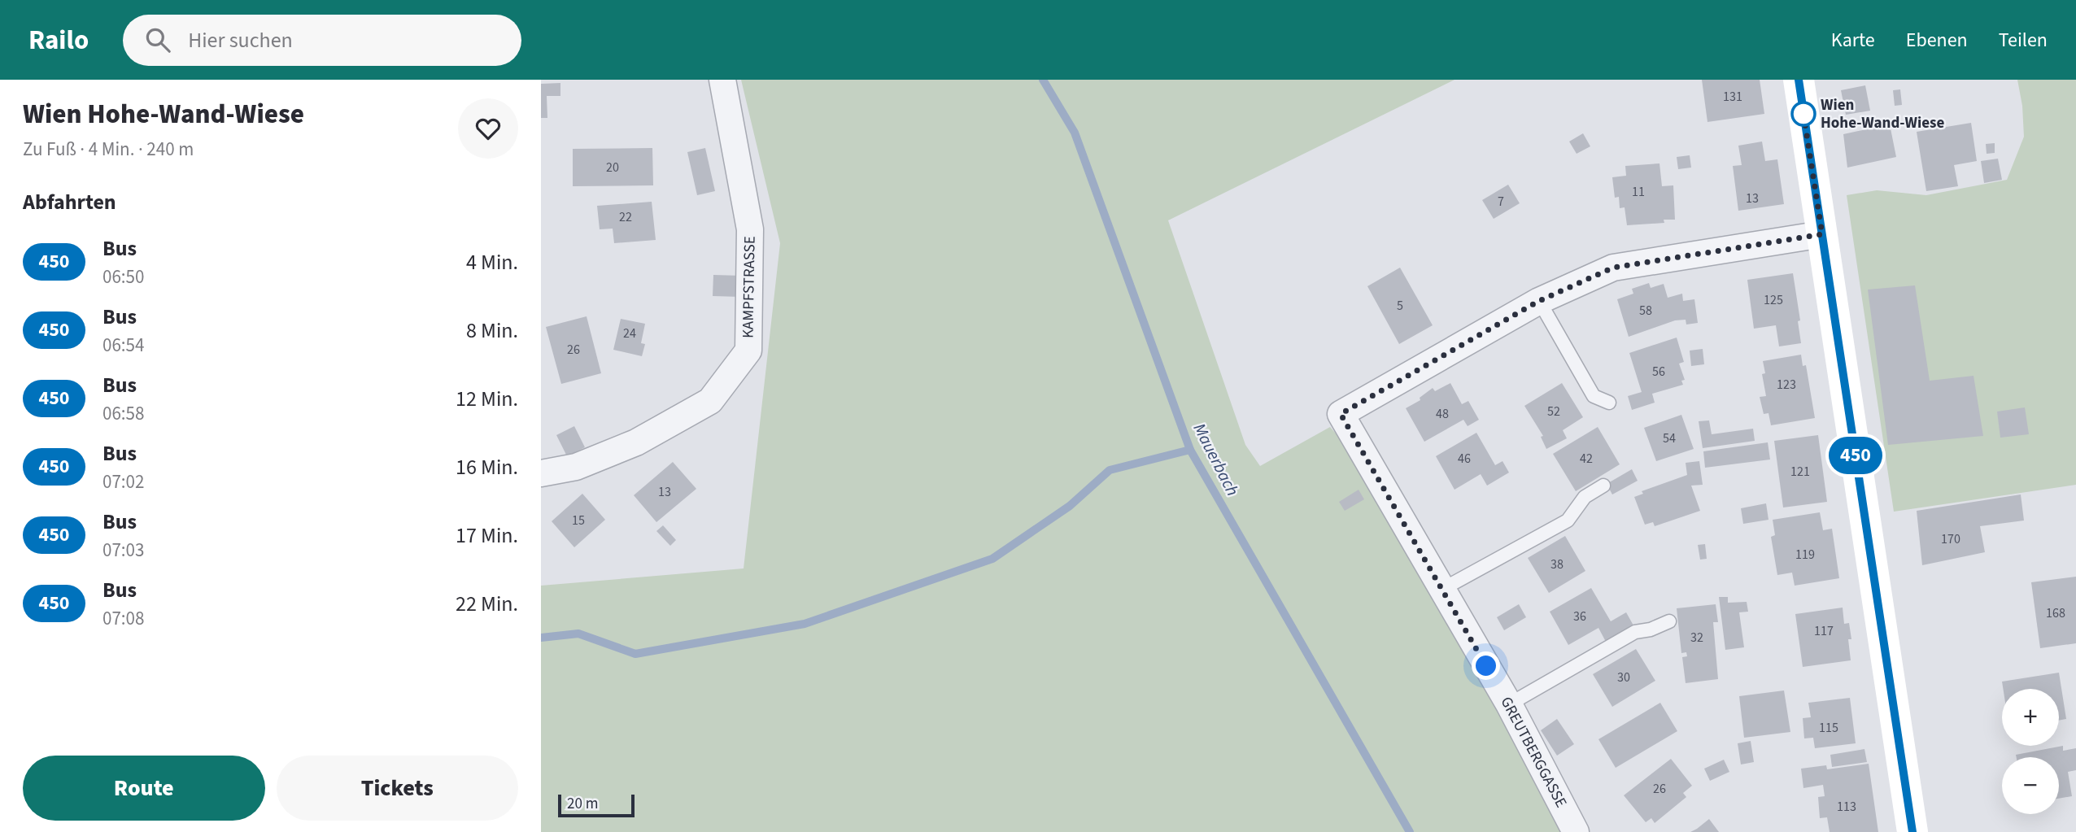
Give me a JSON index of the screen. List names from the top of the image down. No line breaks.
{"streets":{"street":["KAMPFSTRASSE","GREUTBERGGASSE"]},"water":["Mauerbach"],"places":["Wien Hohe-Wand-Wiese"],"lines":["bus line 450"],"house_numbers":["131","20","11","13","7","22","125","5","58","24","26","56","123","52","48","54","46","42","121","13","15","170","119","38","168","36","117","32","30","115","26","113"],"scale_bar":"20 m","page":{"header":"Railo","search":"Hier suchen","nav":["Karte","Ebenen","Teilen"],"heading":[["Wien Hohe-Wand-Wiese","Zu Fuß · 4 Min. · 240 m"],"Abfahrten"],"on_map":"450","list":[{"mark":"450","name":"Bus","note":"06:50","value":"4 Min."},{"mark":"450","name":"Bus","note":"06:54","value":"8 Min."},{"mark":"450","name":"Bus","note":"06:58","value":"12 Min."},{"mark":"450","name":"Bus","note":"07:02","value":"16 Min."},{"mark":"450","name":"Bus","note":"07:03","value":"17 Min."},{"mark":"450","name":"Bus","note":"07:08","value":"22 Min."}],"map_buttons":["+","−"],"buttons":["Route","Tickets"],"scale":"20 m"}}
